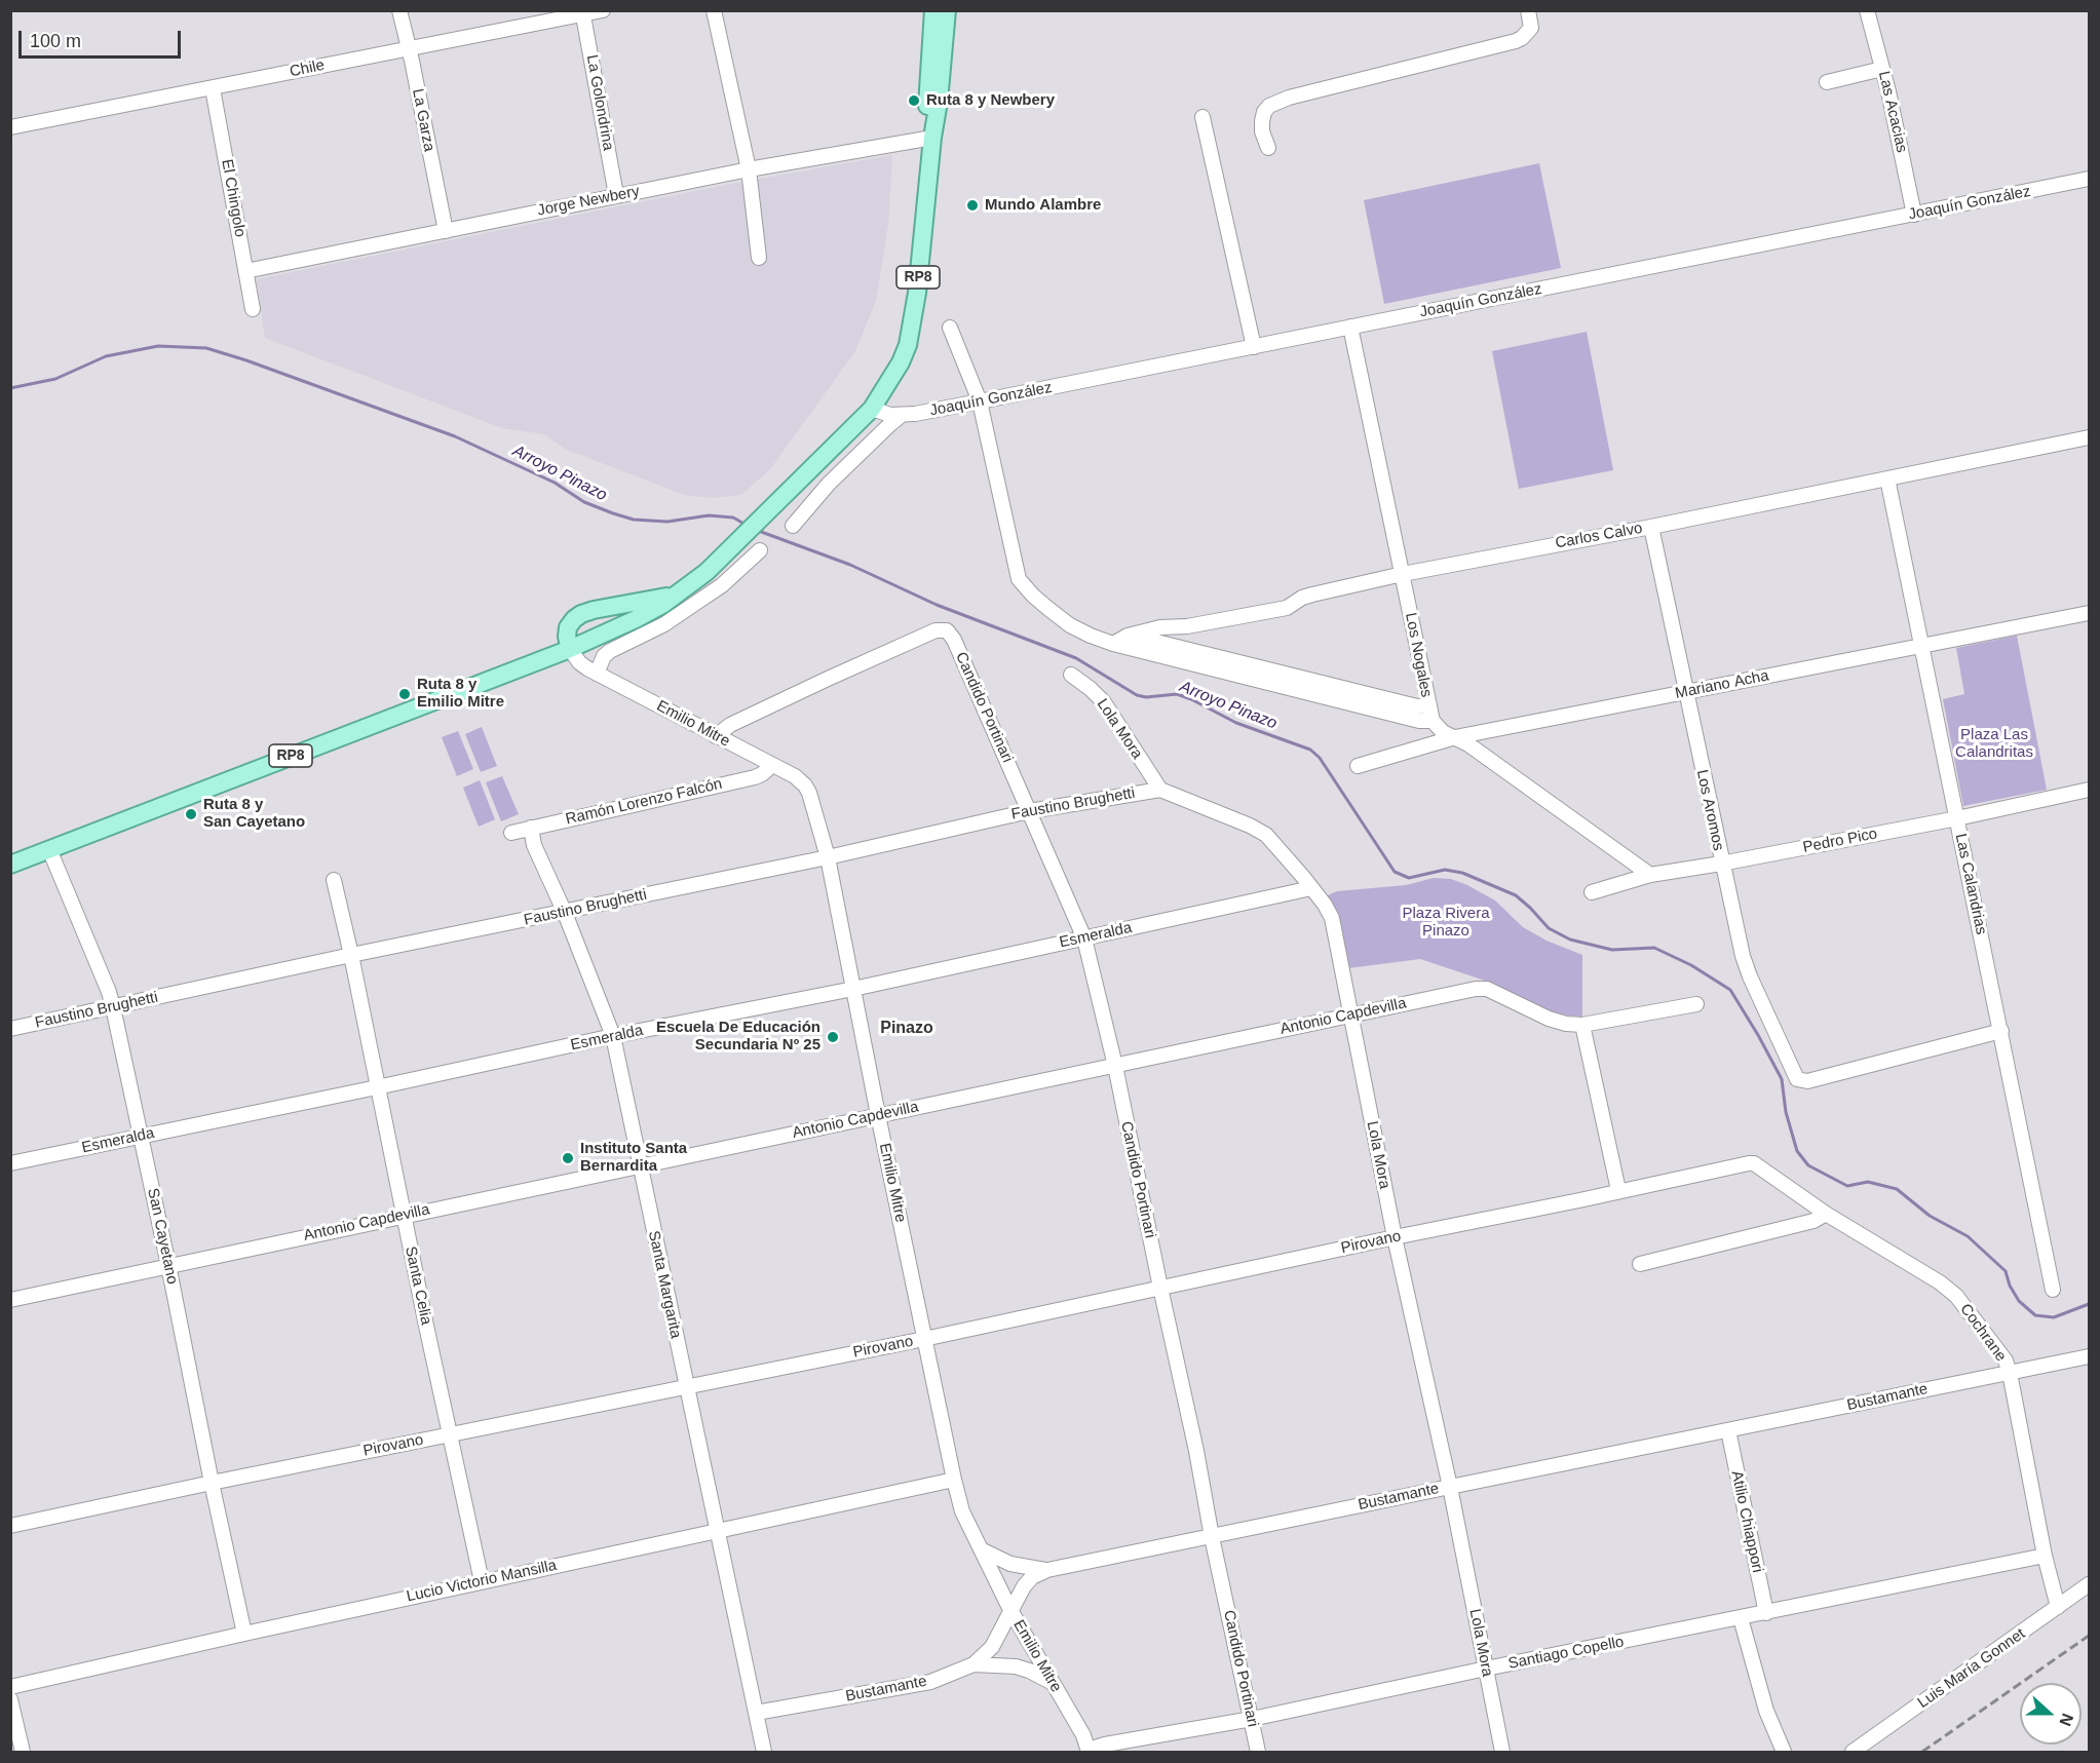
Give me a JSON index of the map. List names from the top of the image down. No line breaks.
{"streets":{"main road":["RP8"],"street":["Chile","La Golondrina","Las Acacias","La Garza","El Chingolo","Jorge Newbery","Joaquín González","Carlos Calvo","Los Nogales","Mariano Acha","Candido Portinari","Emilio Mitre","Lola Mora","Ramón Lorenzo Falcón","Faustino Brughetti","Los Aromos","Pedro Pico","Las Calandrias","Esmeralda","Antonio Capdevilla","San Cayetano","Pirovano","Santa Margarita","Santa Celia","Cochrane","Bustamante","Atilio Chiappori","Lucio Victorio Mansilla","Santiago Copello","Luis María Gonnet"]},"crossings":[["Chile","La Golondrina"],["Chile","La Garza"],["Chile","El Chingolo"],["La Golondrina","Jorge Newbery"],["Las Acacias","Joaquín González"],["La Garza","Jorge Newbery"],["El Chingolo","Jorge Newbery"],["Jorge Newbery","RP8"],["Joaquín González","RP8"],["Joaquín González","Los Nogales"],["RP8","Emilio Mitre"],["RP8","San Cayetano"],["Carlos Calvo","Los Nogales"],["Carlos Calvo","Los Aromos"],["Carlos Calvo","Las Calandrias"],["Mariano Acha","Los Aromos"],["Mariano Acha","Las Calandrias"],["Candido Portinari","Emilio Mitre"],["Candido Portinari","Faustino Brughetti"],["Candido Portinari","Esmeralda"],["Candido Portinari","Antonio Capdevilla"],["Candido Portinari","Pirovano"],["Candido Portinari","Bustamante"],["Candido Portinari","Santiago Copello"],["Emilio Mitre","Ramón Lorenzo Falcón"],["Emilio Mitre","Faustino Brughetti"],["Emilio Mitre","Esmeralda"],["Emilio Mitre","Antonio Capdevilla"],["Emilio Mitre","Pirovano"],["Emilio Mitre","Bustamante"],["Emilio Mitre","Lucio Victorio Mansilla"],["Emilio Mitre","Santiago Copello"],["Lola Mora","Faustino Brughetti"],["Lola Mora","Esmeralda"],["Lola Mora","Antonio Capdevilla"],["Lola Mora","Pirovano"],["Lola Mora","Bustamante"],["Lola Mora","Santiago Copello"],["Ramón Lorenzo Falcón","Santa Margarita"],["Faustino Brughetti","San Cayetano"],["Faustino Brughetti","Santa Margarita"],["Faustino Brughetti","Santa Celia"],["Los Aromos","Pedro Pico"],["Los Aromos","Las Calandrias"],["Pedro Pico","Las Calandrias"],["Esmeralda","San Cayetano"],["Esmeralda","Santa Margarita"],["Esmeralda","Santa Celia"],["Antonio Capdevilla","San Cayetano"],["Antonio Capdevilla","Santa Margarita"],["Antonio Capdevilla","Santa Celia"],["San Cayetano","Pirovano"],["San Cayetano","Lucio Victorio Mansilla"],["Pirovano","Santa Margarita"],["Pirovano","Santa Celia"],["Pirovano","Cochrane"],["Santa Margarita","Bustamante"],["Santa Margarita","Lucio Victorio Mansilla"],["Santa Celia","Lucio Victorio Mansilla"],["Cochrane","Bustamante"],["Cochrane","Santiago Copello"],["Cochrane","Luis María Gonnet"],["Bustamante","Atilio Chiappori"],["Atilio Chiappori","Santiago Copello"]],"districts":["Pinazo"],"water":["Arroyo Pinazo"],"parks":["Plaza Las Calandritas","Plaza Rivera Pinazo"],"places":["Ruta 8 y Newbery","Mundo Alambre","Ruta 8 y Emilio Mitre","Ruta 8 y San Cayetano","Escuela De Educación Secundaria Nº 25","Instituto Santa Bernardita"],"scale_bar":"100 m","north":"right"}
